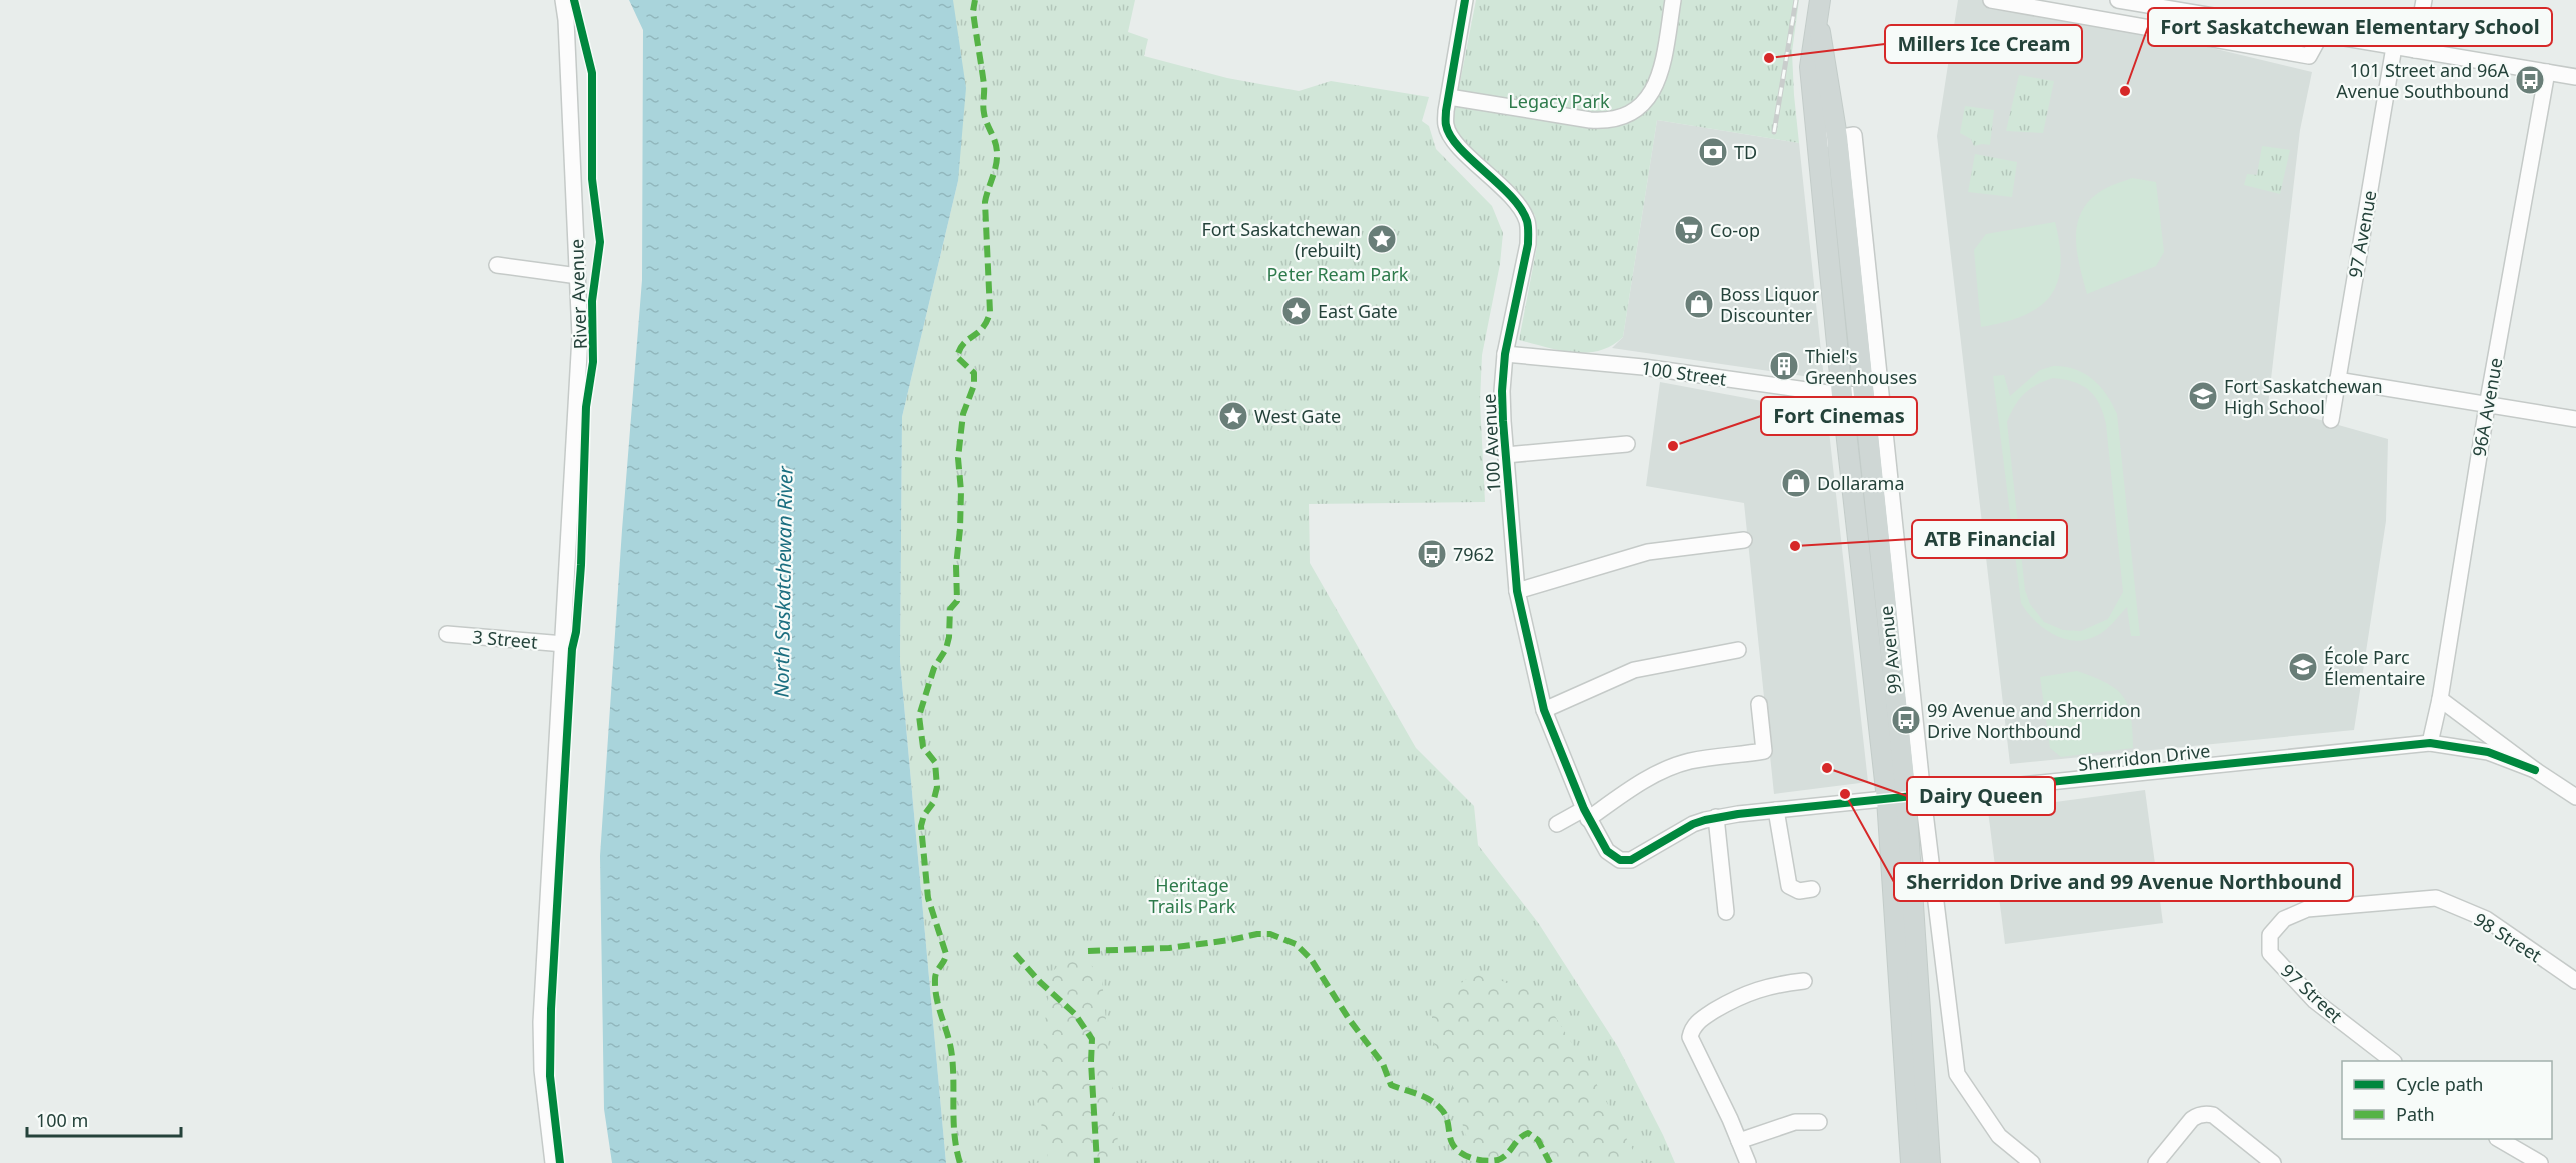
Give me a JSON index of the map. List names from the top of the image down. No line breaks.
{"streets":{"main road":["99 Avenue"],"street":["97 Avenue","River Avenue","100 Street","96A Avenue","100 Avenue","3 Street","Sherridon Drive","98 Street","97 Street"]},"crossings":[["River Avenue","3 Street"],["100 Street","100 Avenue"],["100 Street","99 Avenue"],["96A Avenue","Sherridon Drive"],["100 Avenue","Sherridon Drive"],["99 Avenue","Sherridon Drive"],["98 Street","97 Street"]],"water":["North Saskatchewan River"],"parks":["Legacy Park","Peter Ream Park","Heritage Trails Park"],"places":{"other":["Millers Ice Cream","Fort Saskatchewan Elementary School","Fort Cinemas","ATB Financial","Dairy Queen","Sherridon Drive and 99 Avenue Northbound"],"bus stop":["101 Street and 96A Avenue Southbound","7962","99 Avenue and Sherridon Drive Northbound"],"bank":["TD"],"supermarket":["Co-op"],"place":["Fort Saskatchewan (rebuilt)","East Gate","West Gate"],"shop":["Boss Liquor Discounter","Dollarama"],"building":["Thiel's Greenhouses"],"school or university":["Fort Saskatchewan High School","École Parc Élementaire"]},"legend":["Cycle path","Path"],"scale_bar":"100 m"}
